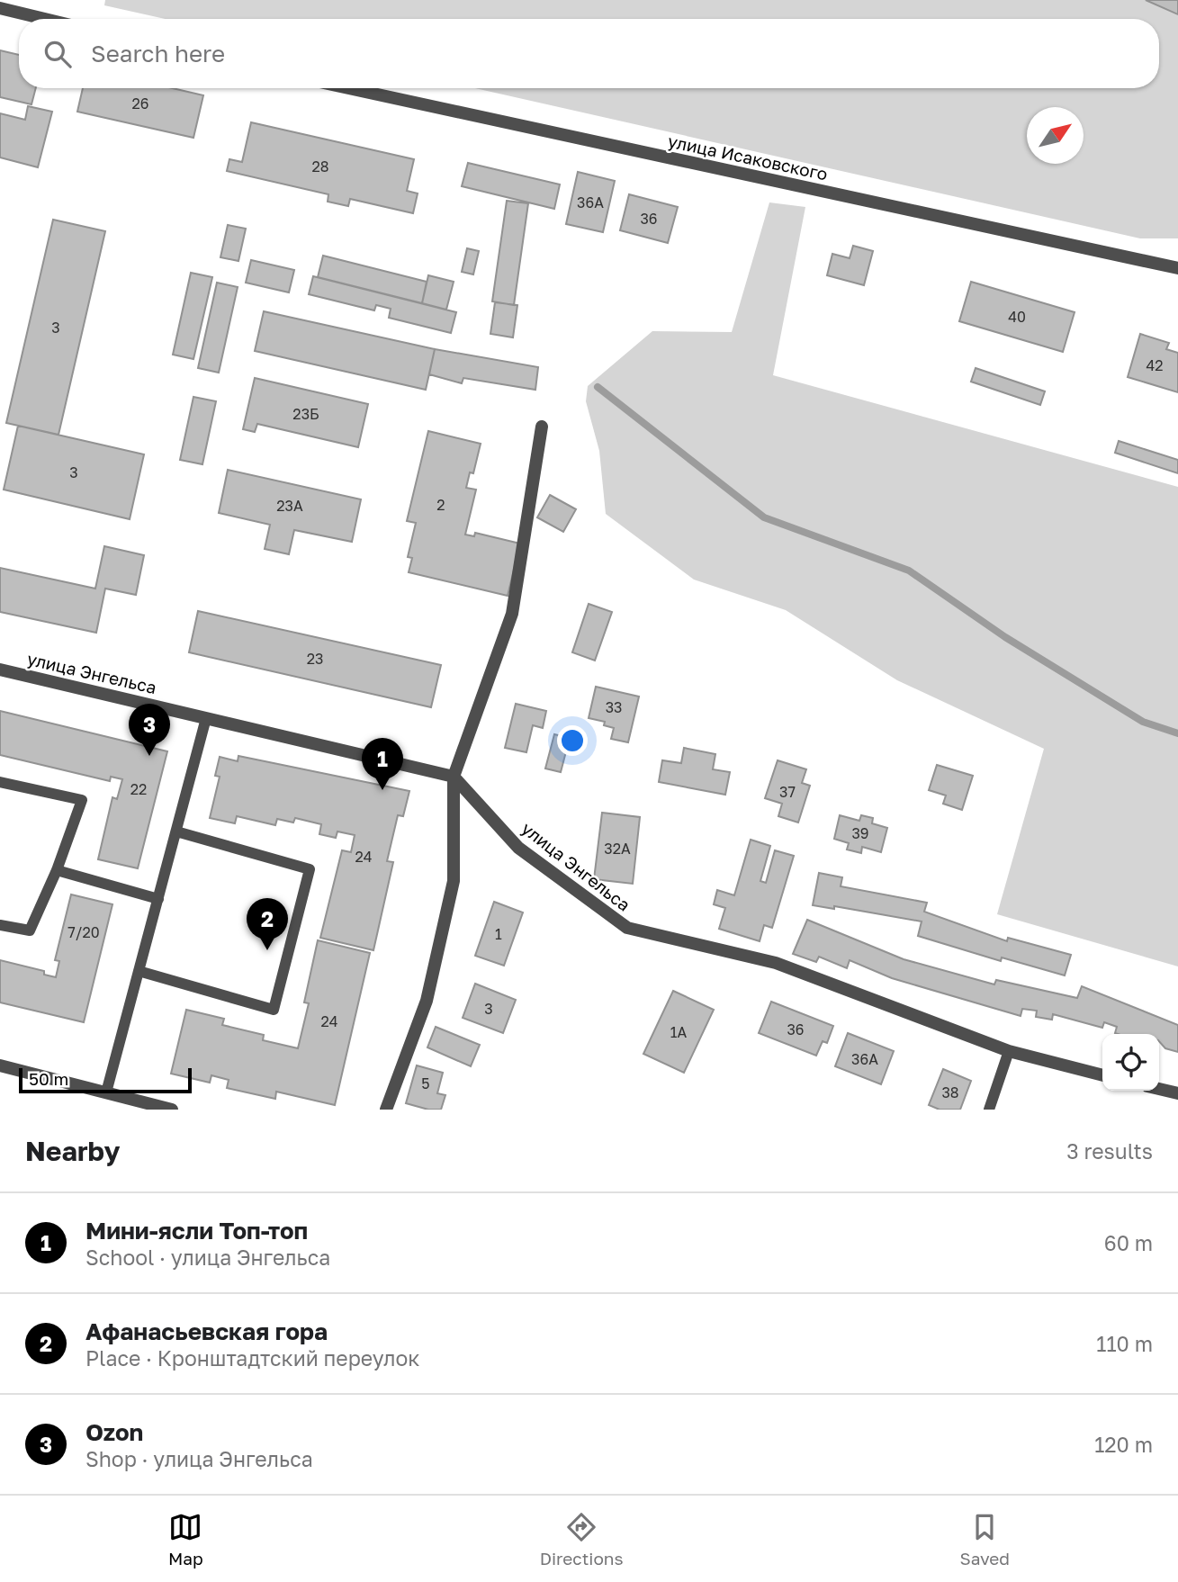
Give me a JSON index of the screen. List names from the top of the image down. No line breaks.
{"streets":{"street":["улица Исаковского","улица Энгельса"]},"house_numbers":["26","28","36А","36","40","3","42","23Б","3","2","23А","23","33","22","37","39","32А","24","7/20","1","3","24","36","1А","36А","5","38"],"scale_bar":"50 m","north":"top right","page":{"search":"Search here","pins":["3","1","2"],"scale":"50 m","heading":["Nearby","3 results"],"list":[{"mark":"1","name":"Мини-ясли Топ-топ","note":"School · улица Энгельса","value":"60 m"},{"mark":"2","name":"Афанасьевская гора","note":"Place · Кронштадтский переулок","value":"110 m"},{"mark":"3","name":"Ozon","note":"Shop · улица Энгельса","value":"120 m"}],"nav":["Map","Directions","Saved"]}}
